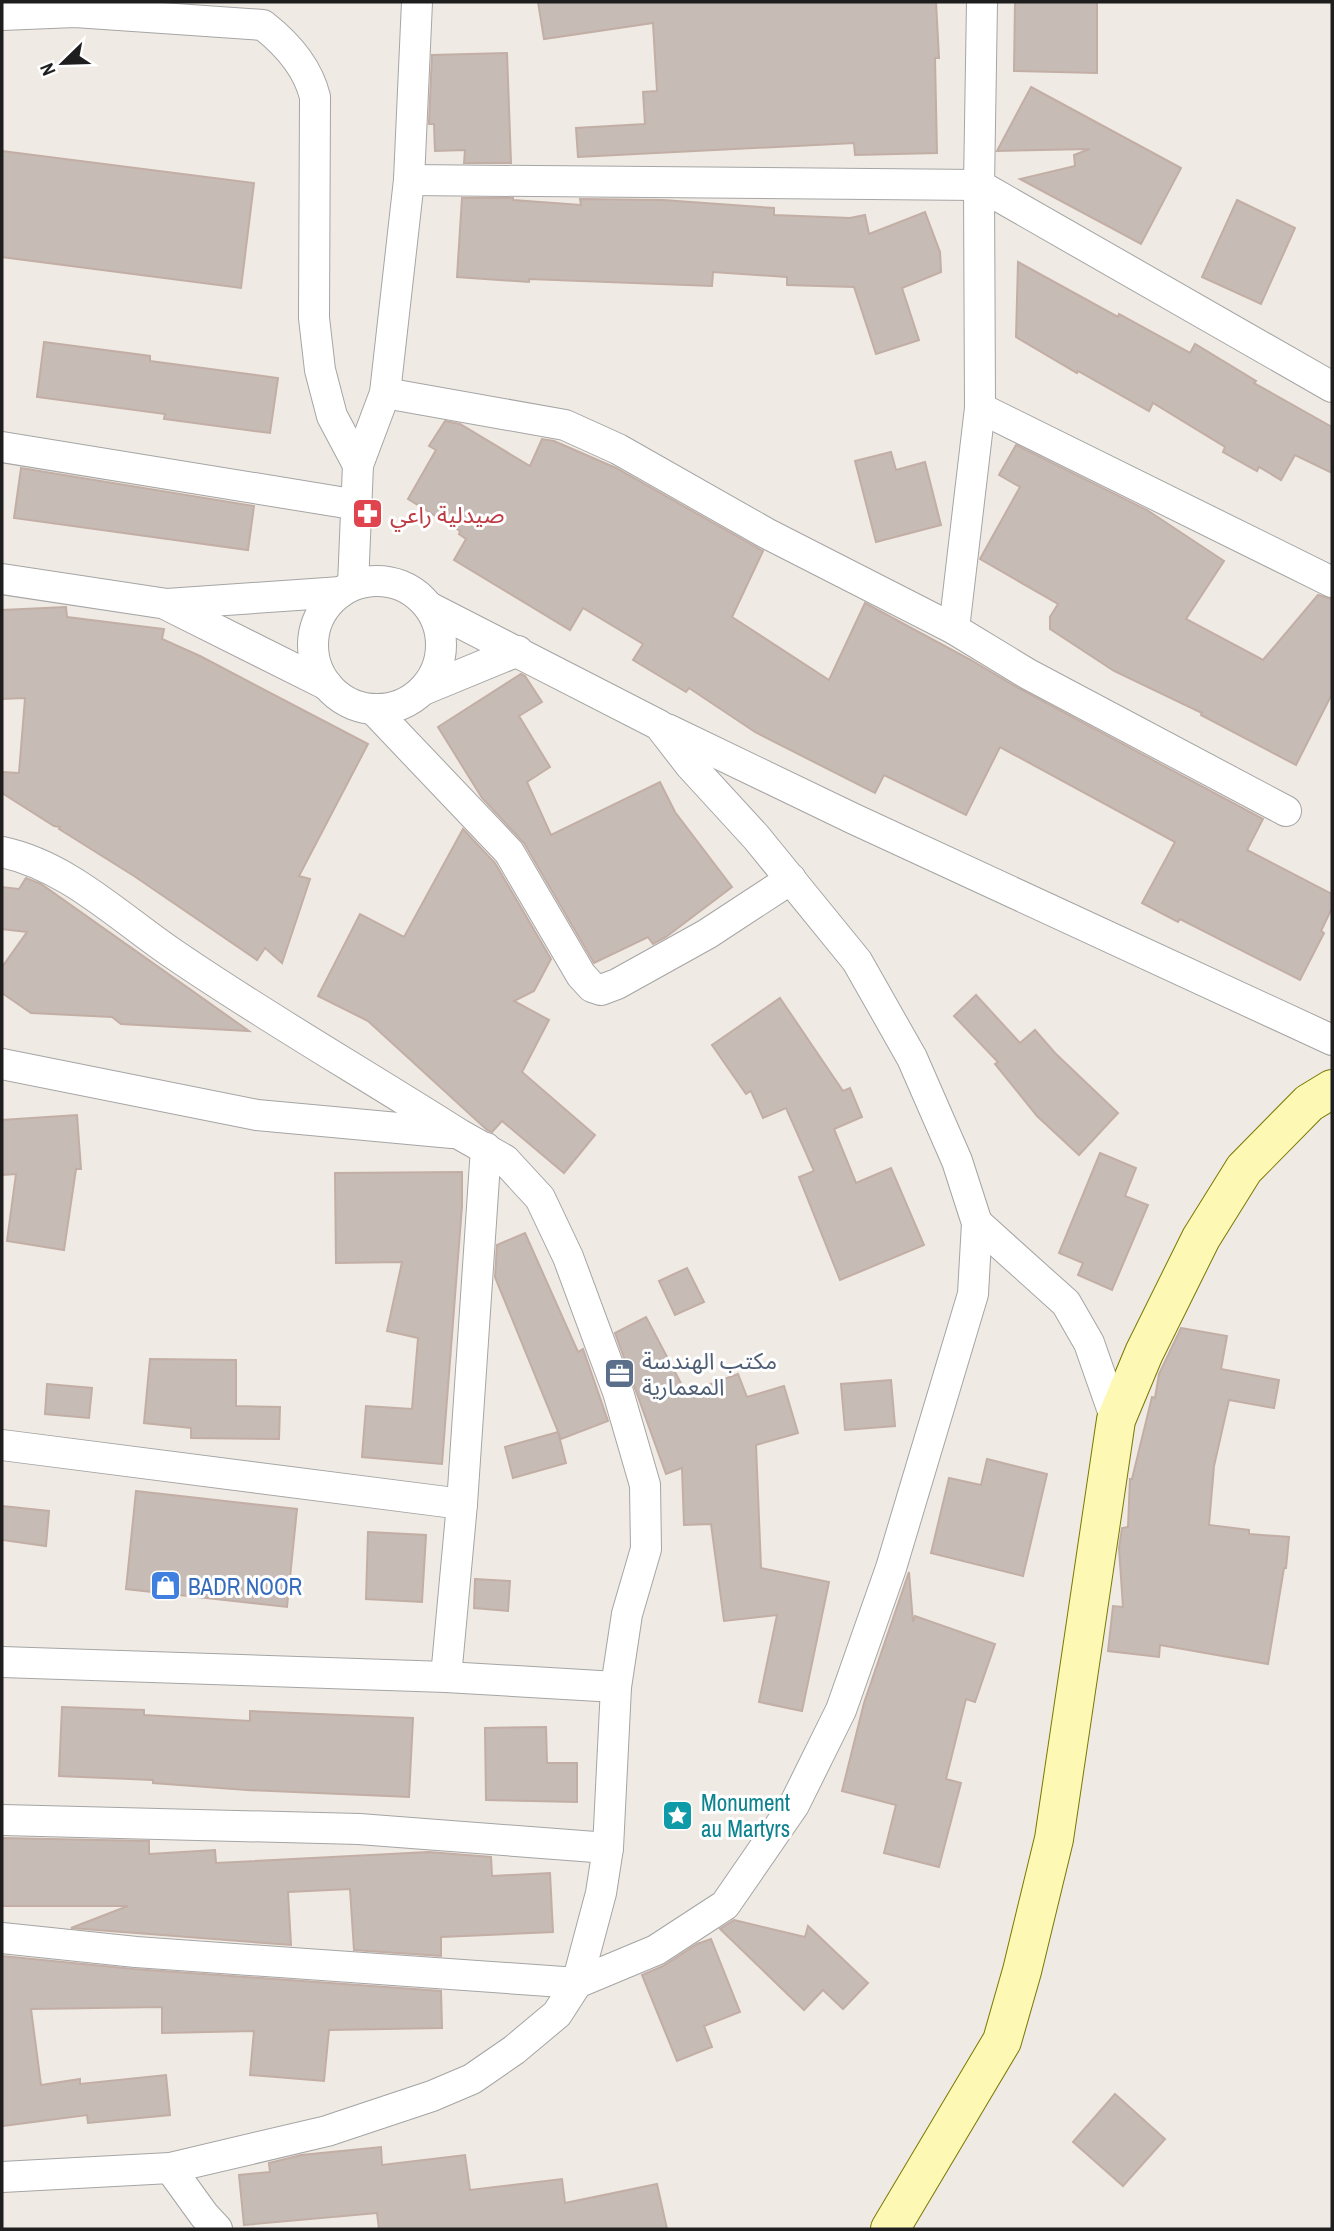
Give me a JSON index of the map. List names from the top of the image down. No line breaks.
{"places":{"pharmacy":["صيدلية راعي"],"office":["مكتب الهندسة المعمارية"],"shop":["BADR NOOR"],"place":["Monument au Martyrs"]},"north":"bottom left"}
